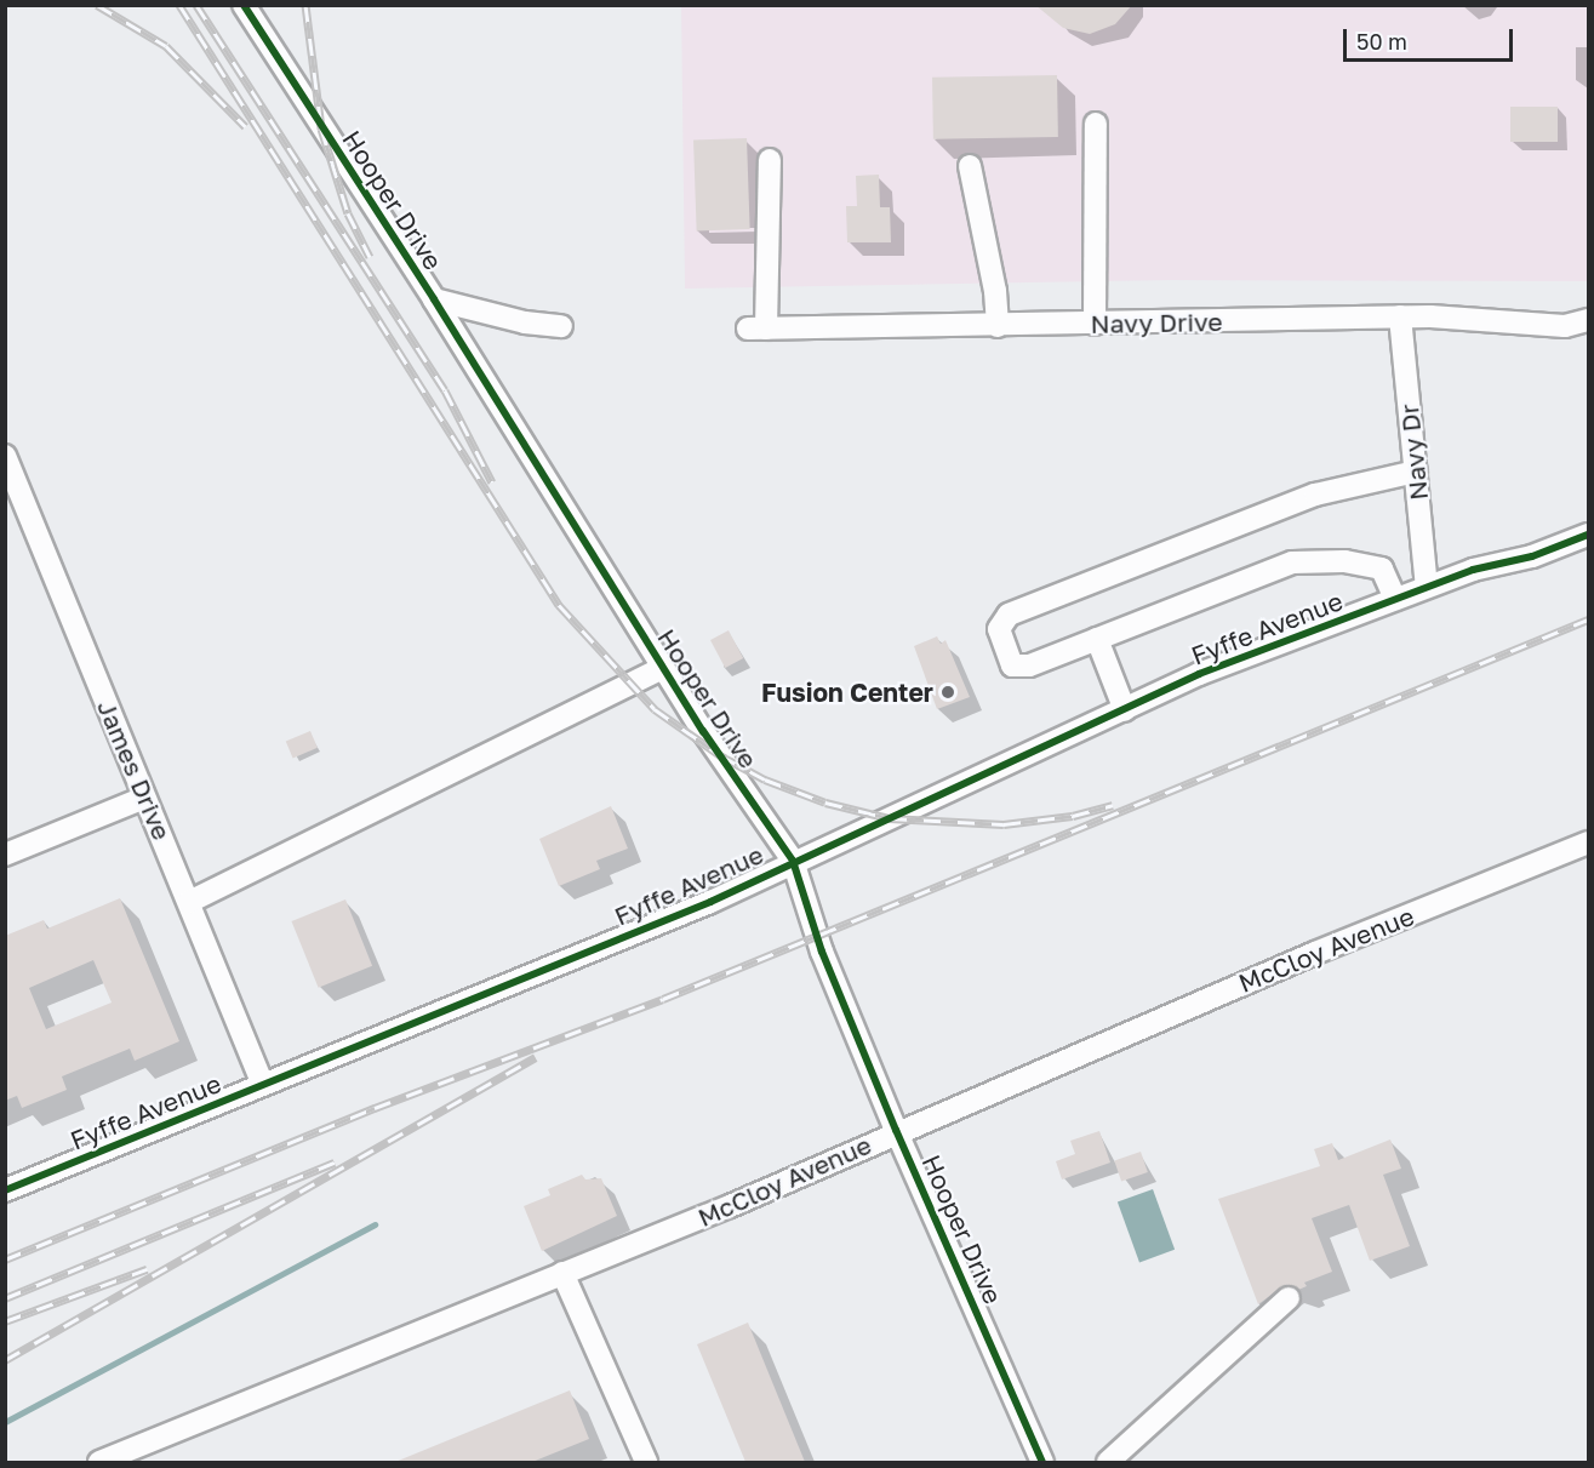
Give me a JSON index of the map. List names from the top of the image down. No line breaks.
{"streets":{"street":["Hooper Drive","Navy Drive","Navy Dr","Fyffe Avenue","James Drive","McCloy Avenue"]},"crossings":[["Hooper Drive","Fyffe Avenue"],["Hooper Drive","McCloy Avenue"],["Navy Drive","Navy Dr"],["Navy Dr","Fyffe Avenue"],["Fyffe Avenue","James Drive"]],"places":["Fusion Center"],"scale_bar":"50 m"}
